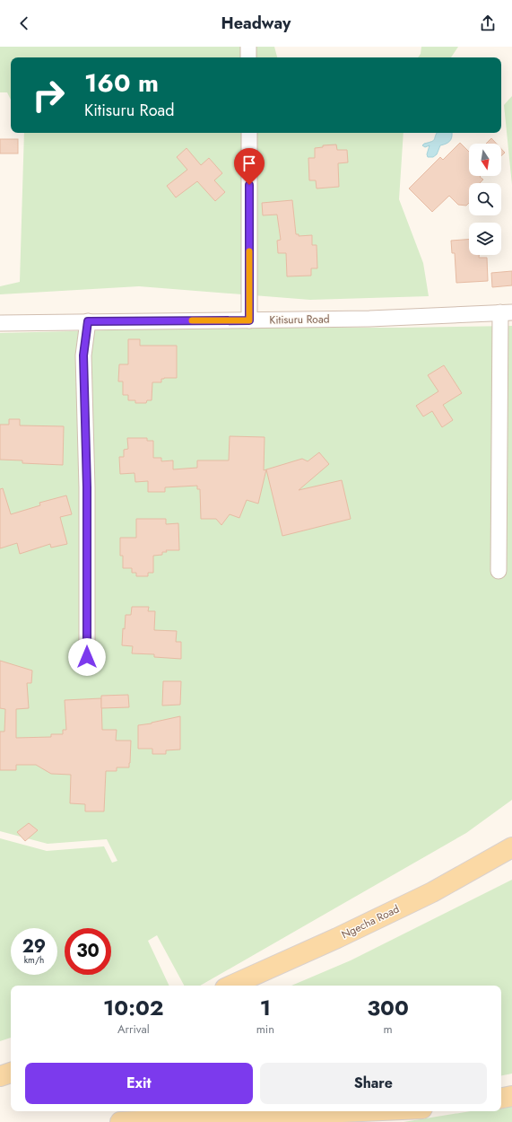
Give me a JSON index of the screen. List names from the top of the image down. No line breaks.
{"streets":{"main road":["Ngecha Road"],"street":["Kitisuru Road"]},"north":"bottom","page":{"header":"Headway","turn":["160 m","Kitisuru Road"],"speed":"29 km/h","limit":"30","eta":["10:02","Arrival","1","min","300","m"],"buttons":["Exit","Share"]}}
